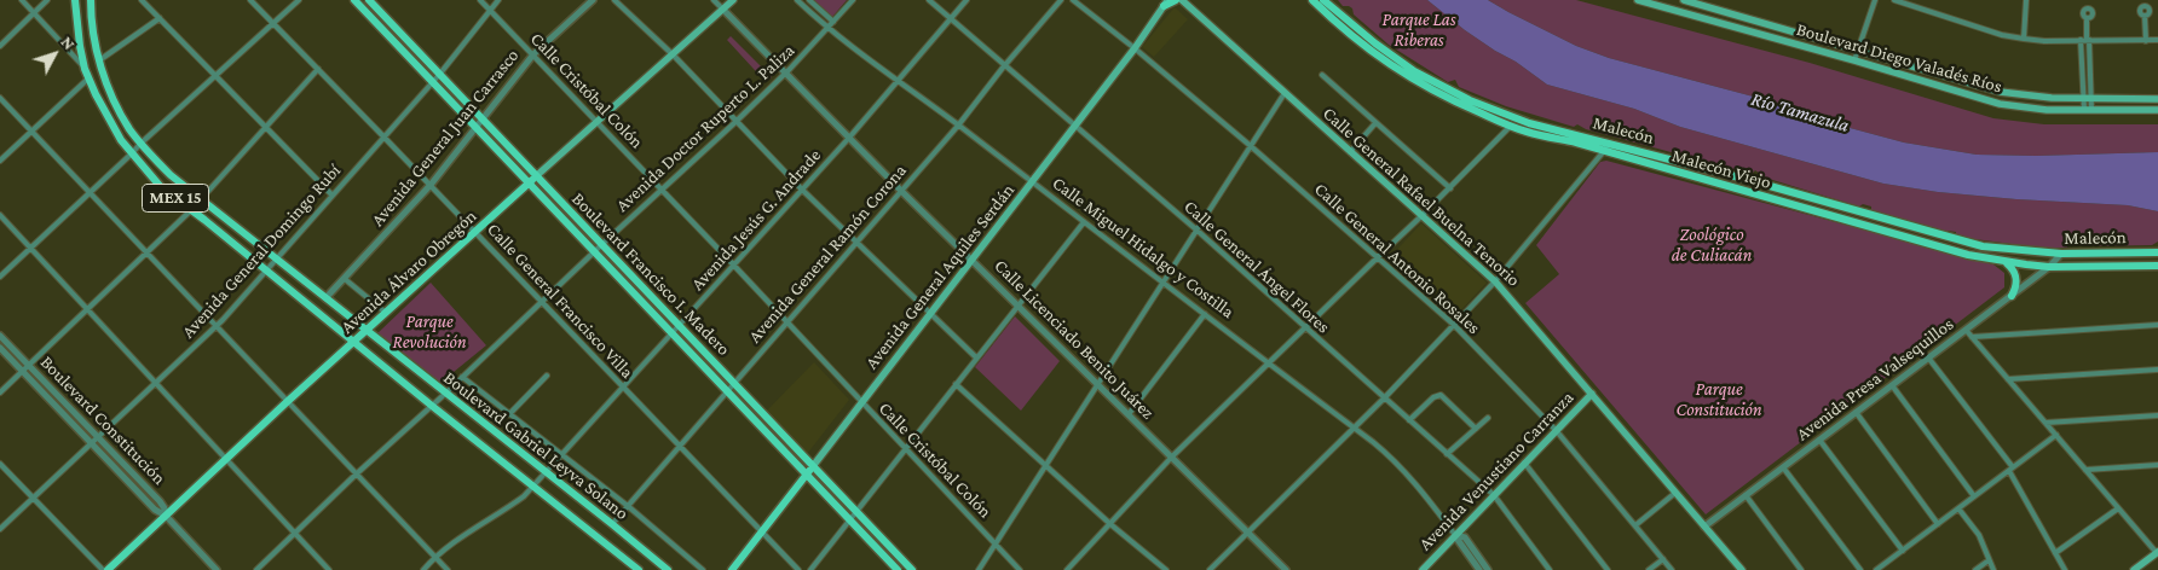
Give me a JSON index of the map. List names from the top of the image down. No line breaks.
{"streets":{"main road":["Boulevard Diego Valadés Ríos","Malecón","Malecón Viejo","Calle General Rafael Buelna Tenorio","MEX 15","Avenida Álvaro Obregón","Boulevard Francisco I. Madero","Avenida General Aquiles Serdán","Boulevard Gabriel Leyva Solano","Avenida Venustiano Carranza"],"street":["Calle Cristóbal Colón","Avenida Doctor Ruperto L. Paliza","Avenida General Juan Carrasco","Avenida Jesús G. Andrade","Calle Miguel Hidalgo y Costilla","Avenida General Domingo Rubí","Avenida General Ramón Corona","Calle General Antonio Rosales","Calle General Ángel Flores","Calle General Francisco Villa","Calle Licenciado Benito Juárez","Avenida Presa Valsequillos","Boulevard Constitución"]},"crossings":[["Calle Cristóbal Colón","Avenida Doctor Ruperto L. Paliza"],["Calle Cristóbal Colón","Avenida General Juan Carrasco"],["Calle Cristóbal Colón","Avenida Jesús G. Andrade"],["Calle Cristóbal Colón","Avenida General Domingo Rubí"],["Calle Cristóbal Colón","Avenida General Ramón Corona"],["Calle Cristóbal Colón","Avenida Álvaro Obregón"],["Calle Cristóbal Colón","Avenida General Aquiles Serdán"],["Avenida Doctor Ruperto L. Paliza","Calle Miguel Hidalgo y Costilla"],["Avenida Doctor Ruperto L. Paliza","Boulevard Francisco I. Madero"],["Avenida Doctor Ruperto L. Paliza","Calle General Francisco Villa"],["Avenida Doctor Ruperto L. Paliza","Calle Licenciado Benito Juárez"],["Avenida Doctor Ruperto L. Paliza","Boulevard Gabriel Leyva Solano"],["Malecón","Avenida Presa Valsequillos"],["Avenida General Juan Carrasco","Boulevard Francisco I. Madero"],["Avenida General Juan Carrasco","Calle General Francisco Villa"],["Avenida General Juan Carrasco","Boulevard Gabriel Leyva Solano"],["Malecón Viejo","Avenida Presa Valsequillos"],["Calle General Rafael Buelna Tenorio","Avenida Presa Valsequillos"],["Calle General Rafael Buelna Tenorio","Avenida Venustiano Carranza"],["Avenida Jesús G. Andrade","Calle Miguel Hidalgo y Costilla"],["Avenida Jesús G. Andrade","Calle General Ángel Flores"],["Avenida Jesús G. Andrade","Boulevard Francisco I. Madero"],["Avenida Jesús G. Andrade","Calle General Francisco Villa"],["Avenida Jesús G. Andrade","Calle Licenciado Benito Juárez"],["Avenida Jesús G. Andrade","Boulevard Gabriel Leyva Solano"],["Calle Miguel Hidalgo y Costilla","Avenida General Ramón Corona"],["Calle Miguel Hidalgo y Costilla","Avenida General Aquiles Serdán"],["Calle Miguel Hidalgo y Costilla","Avenida Venustiano Carranza"],["Avenida General Domingo Rubí","Boulevard Francisco I. Madero"],["Avenida General Domingo Rubí","Calle General Francisco Villa"],["Avenida General Domingo Rubí","Boulevard Constitución"],["Avenida General Domingo Rubí","Boulevard Gabriel Leyva Solano"],["Avenida General Ramón Corona","Calle General Ángel Flores"],["Avenida General Ramón Corona","Boulevard Francisco I. Madero"],["Avenida General Ramón Corona","Calle General Francisco Villa"],["Avenida General Ramón Corona","Calle Licenciado Benito Juárez"],["Avenida General Ramón Corona","Boulevard Gabriel Leyva Solano"],["Calle General Antonio Rosales","Avenida General Aquiles Serdán"],["Calle General Antonio Rosales","Avenida Venustiano Carranza"],["Calle General Ángel Flores","Avenida General Aquiles Serdán"],["Calle General Ángel Flores","Avenida Venustiano Carranza"],["Avenida Álvaro Obregón","Boulevard Francisco I. Madero"],["Avenida Álvaro Obregón","Calle General Francisco Villa"],["Avenida Álvaro Obregón","Calle Licenciado Benito Juárez"],["Avenida Álvaro Obregón","Boulevard Constitución"],["Avenida Álvaro Obregón","Boulevard Gabriel Leyva Solano"],["Boulevard Francisco I. Madero","Avenida General Aquiles Serdán"],["Avenida General Aquiles Serdán","Calle General Francisco Villa"],["Avenida General Aquiles Serdán","Calle Licenciado Benito Juárez"]],"water":["Río Tamazula"],"parks":["Parque Las Riberas","Zoológico de Culiacán","Parque Revolución","Parque Constitución"],"north":"top right"}
